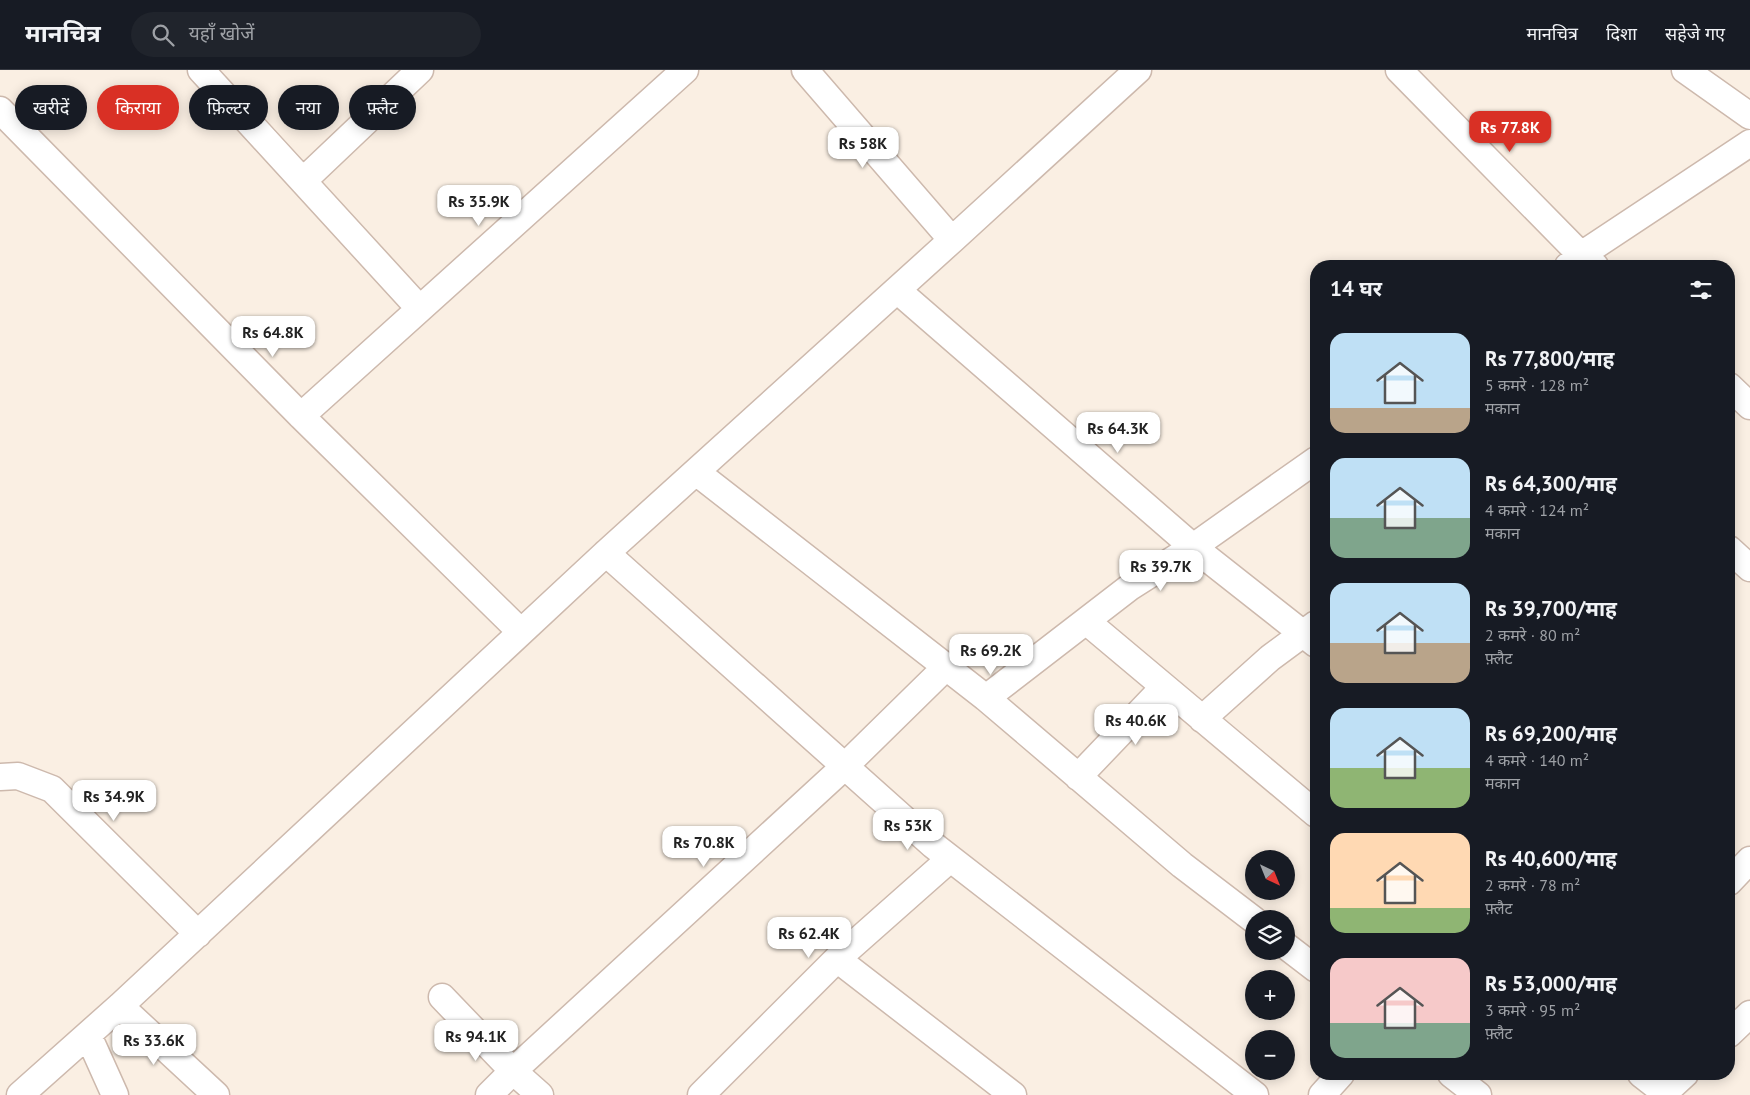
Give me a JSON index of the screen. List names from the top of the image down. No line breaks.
{"north":"bottom right","page":{"header":"मानचित्र","search":"यहाँ खोजें","nav":["मानचित्र","दिशा","सहेजे गए"],"chip":["खरीदें","किराया","फ़िल्टर","नया","फ़्लैट"],"price":["Rs 77.8K","Rs 58K","Rs 35.9K","Rs 64.8K","Rs 64.3K","Rs 39.7K","Rs 69.2K","Rs 40.6K","Rs 34.9K","Rs 53K","Rs 70.8K","Rs 62.4K","Rs 94.1K","Rs 33.6K"],"heading":"14 घर","list":[{"name":"Rs 77,800/माह","note":"5 कमरे · 128 m² · मकान"},{"name":"Rs 64,300/माह","note":"4 कमरे · 124 m² · मकान"},{"name":"Rs 39,700/माह","note":"2 कमरे · 80 m² · फ़्लैट"},{"name":"Rs 69,200/माह","note":"4 कमरे · 140 m² · मकान"},{"name":"Rs 40,600/माह","note":"2 कमरे · 78 m² · फ़्लैट"},{"name":"Rs 53,000/माह","note":"3 कमरे · 95 m² · फ़्लैट"}],"map_buttons":["+","−"]}}
